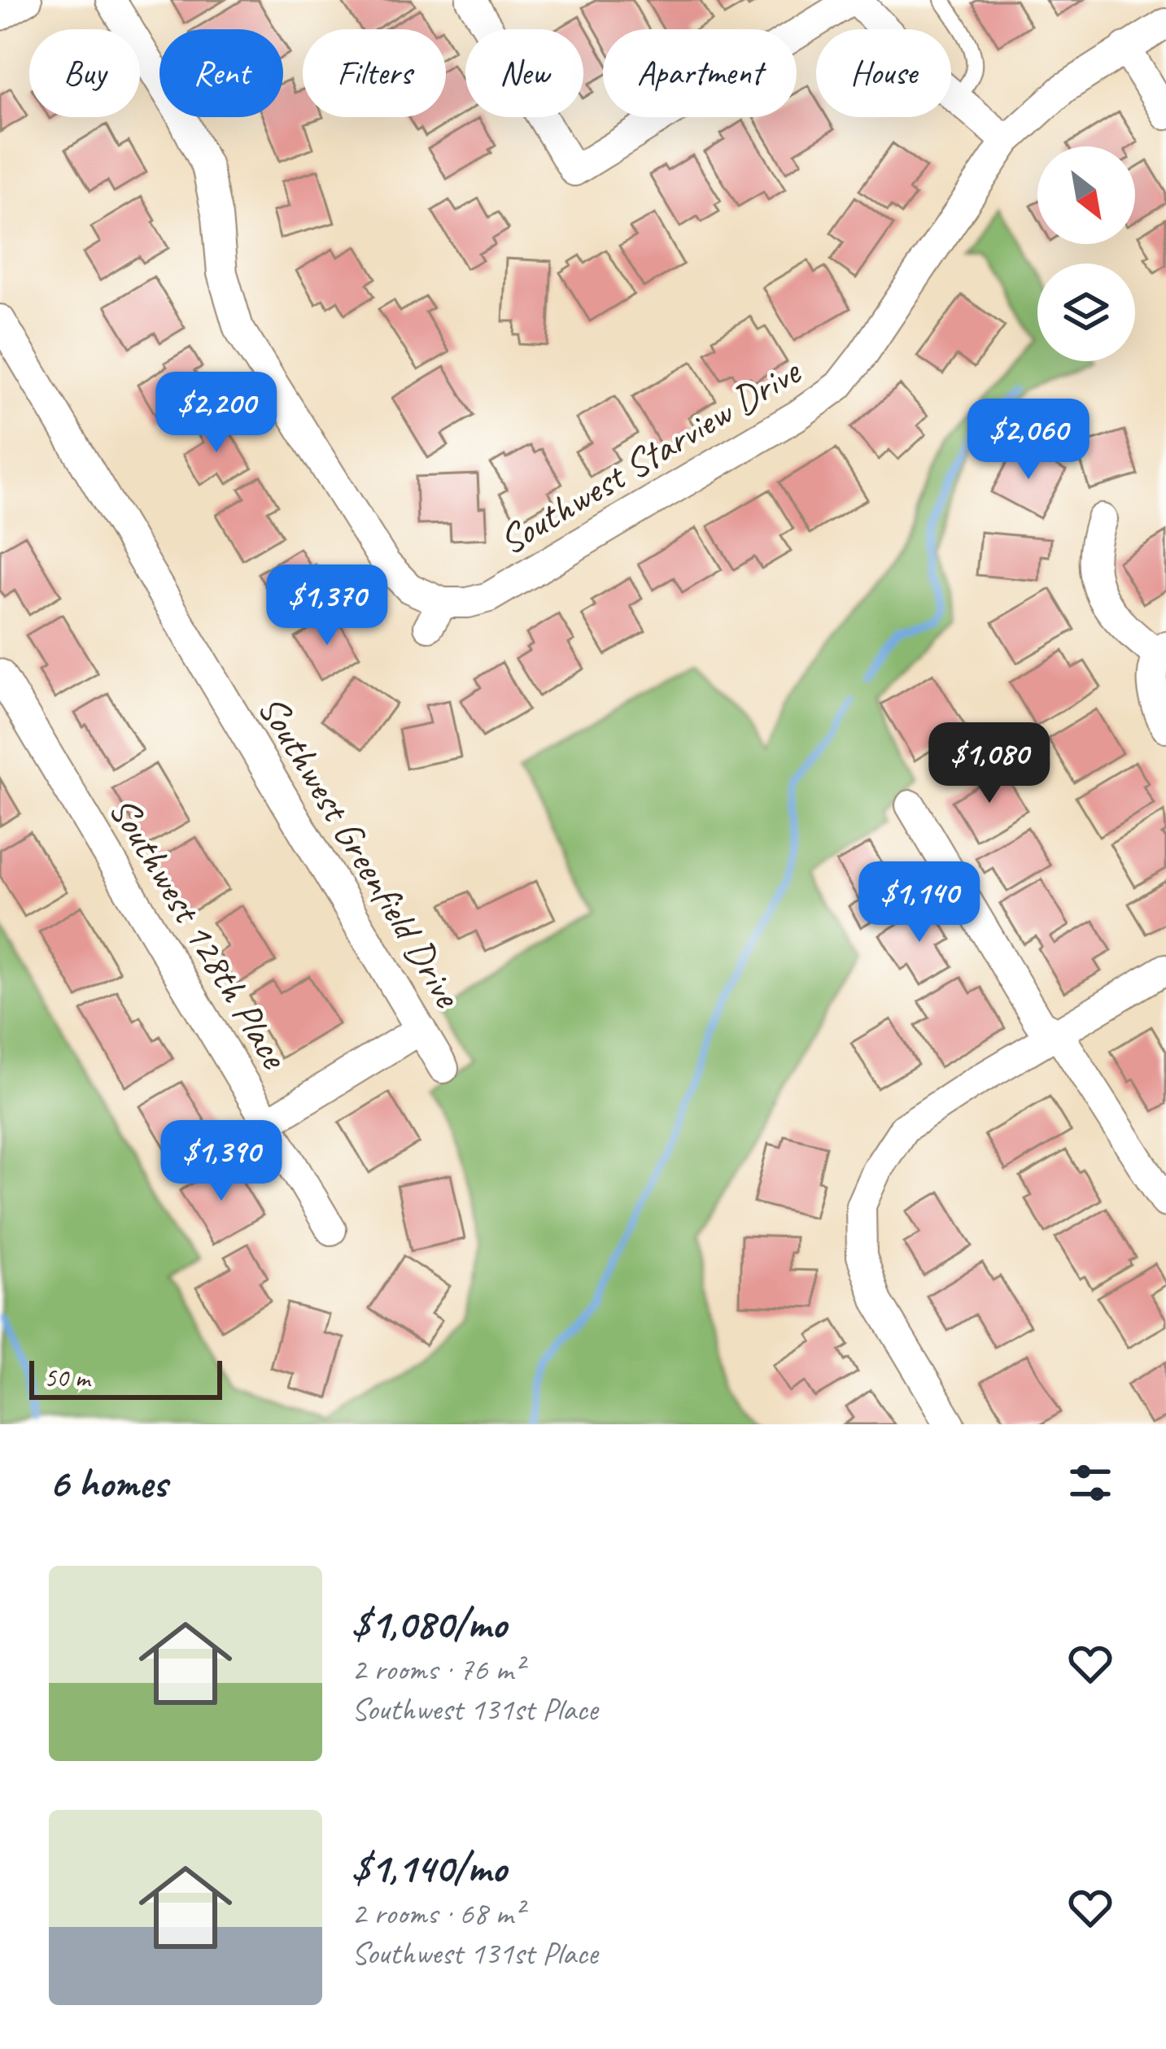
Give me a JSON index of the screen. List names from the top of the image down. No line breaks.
{"streets":{"street":["Southwest Starview Drive","Southwest Greenfield Drive","Southwest 128th Place"]},"scale_bar":"50 m","north":"bottom right","page":{"chip":["Buy","Rent","Filters","New","Apartment","House"],"price":["$2,200","$2,060","$1,370","$1,080","$1,140","$1,390"],"scale":"50 m","heading":"6 homes","list":[{"name":"$1,080/mo","note":"2 rooms · 76 m² · Southwest 131st Place"},{"name":"$1,140/mo","note":"2 rooms · 68 m² · Southwest 131st Place"}]}}
